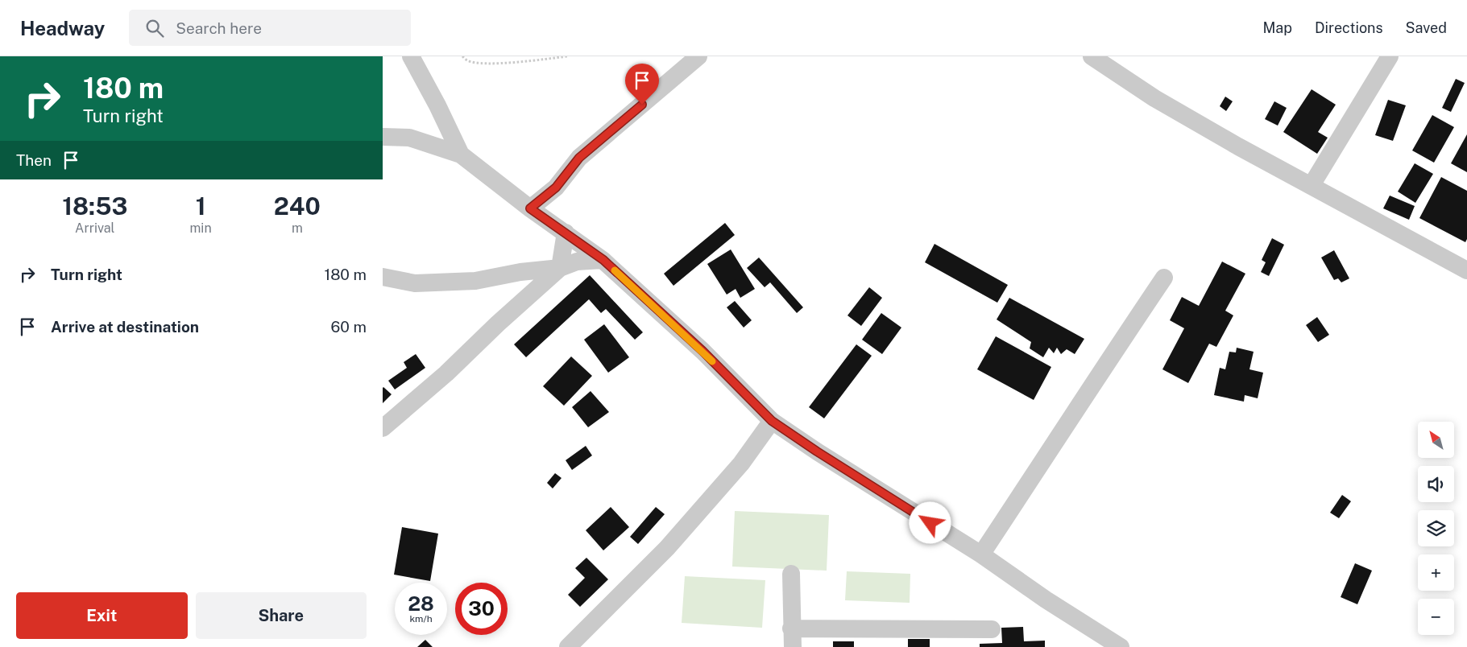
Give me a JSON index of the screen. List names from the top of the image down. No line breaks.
{"north":"top left","page":{"header":"Headway","search":"Search here","nav":["Map","Directions","Saved"],"turn":["180 m","Turn right"],"then":"Then","eta":["18:53","Arrival","1","min","240","m"],"list":[{"name":"Turn right","value":"180 m"},{"name":"Arrive at destination","value":"60 m"}],"map_buttons":["+","−"],"speed":"28 km/h","limit":"30","buttons":["Exit","Share"]}}
